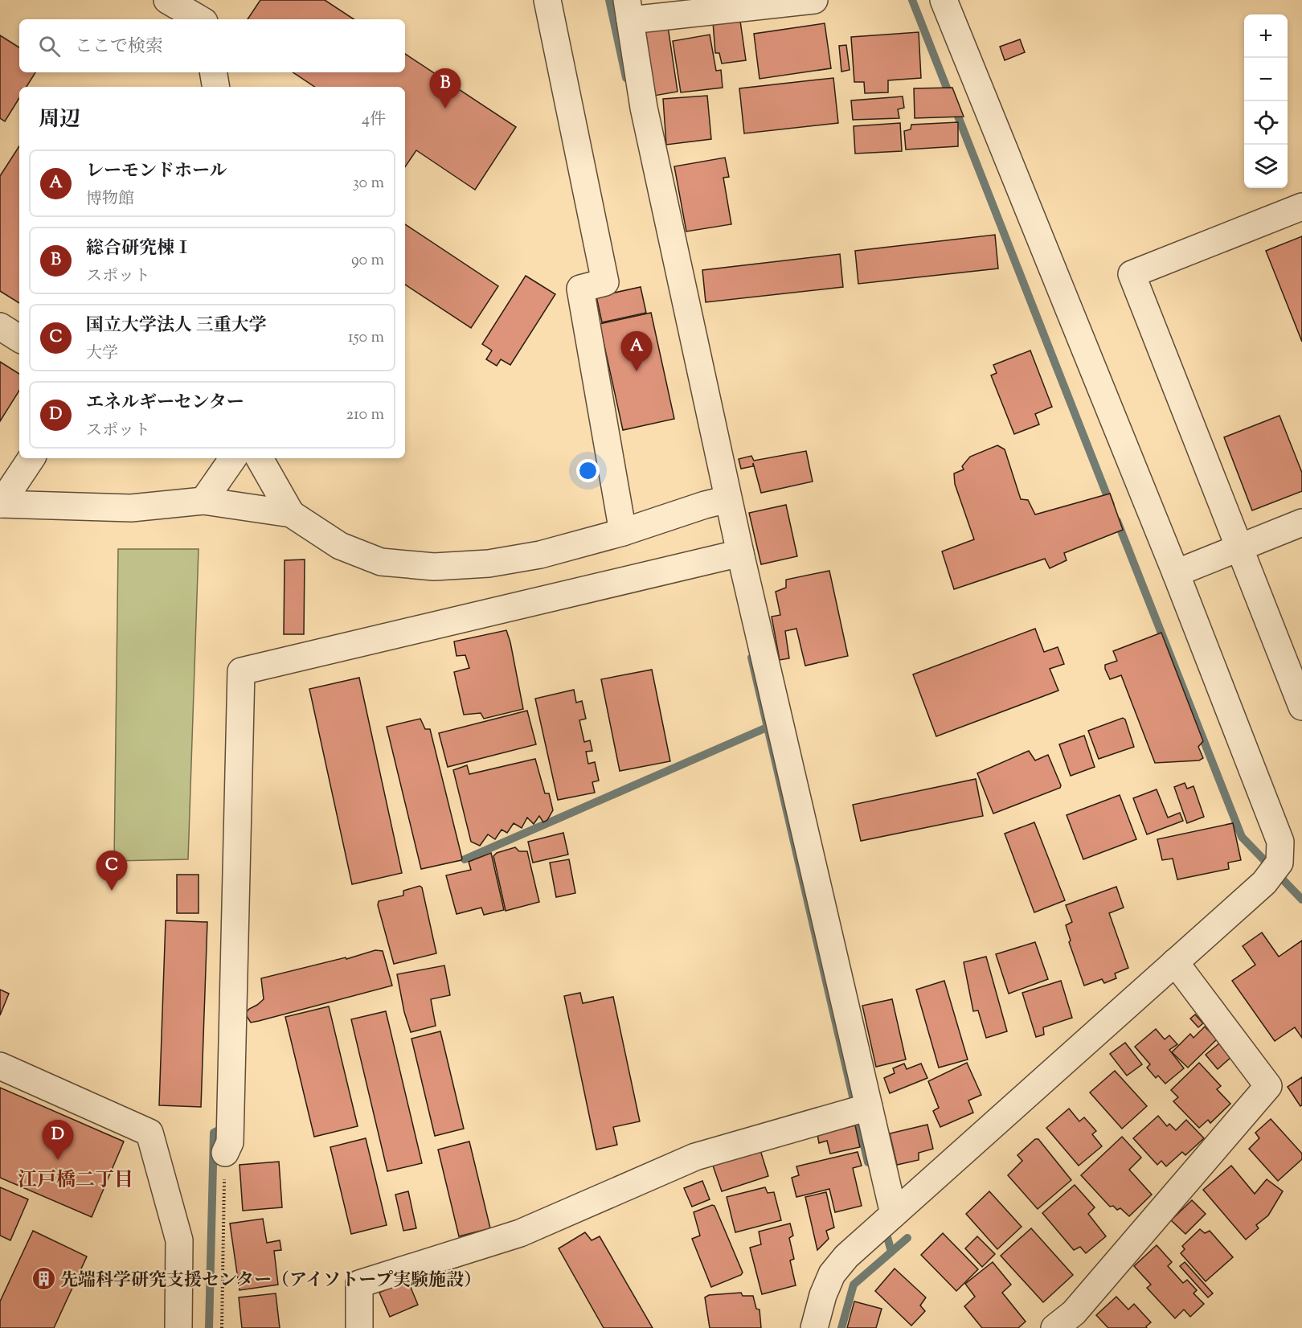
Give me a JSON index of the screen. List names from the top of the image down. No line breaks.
{"districts":["江戸橋二丁目"],"places":{"building":["先端科学研究支援センター（アイソトープ実験施設）"]},"page":{"map_buttons":["+","−"],"search":"ここで検索","pins":["B","A","C","D"],"heading":["周辺","4件"],"list":[{"mark":"A","name":"レーモンドホール","note":"博物館","value":"30 m"},{"mark":"B","name":"総合研究棟Ⅰ","note":"スポット","value":"90 m"},{"mark":"C","name":"国立大学法人 三重大学","note":"大学","value":"150 m"},{"mark":"D","name":"エネルギーセンター","note":"スポット","value":"210 m"}]}}
